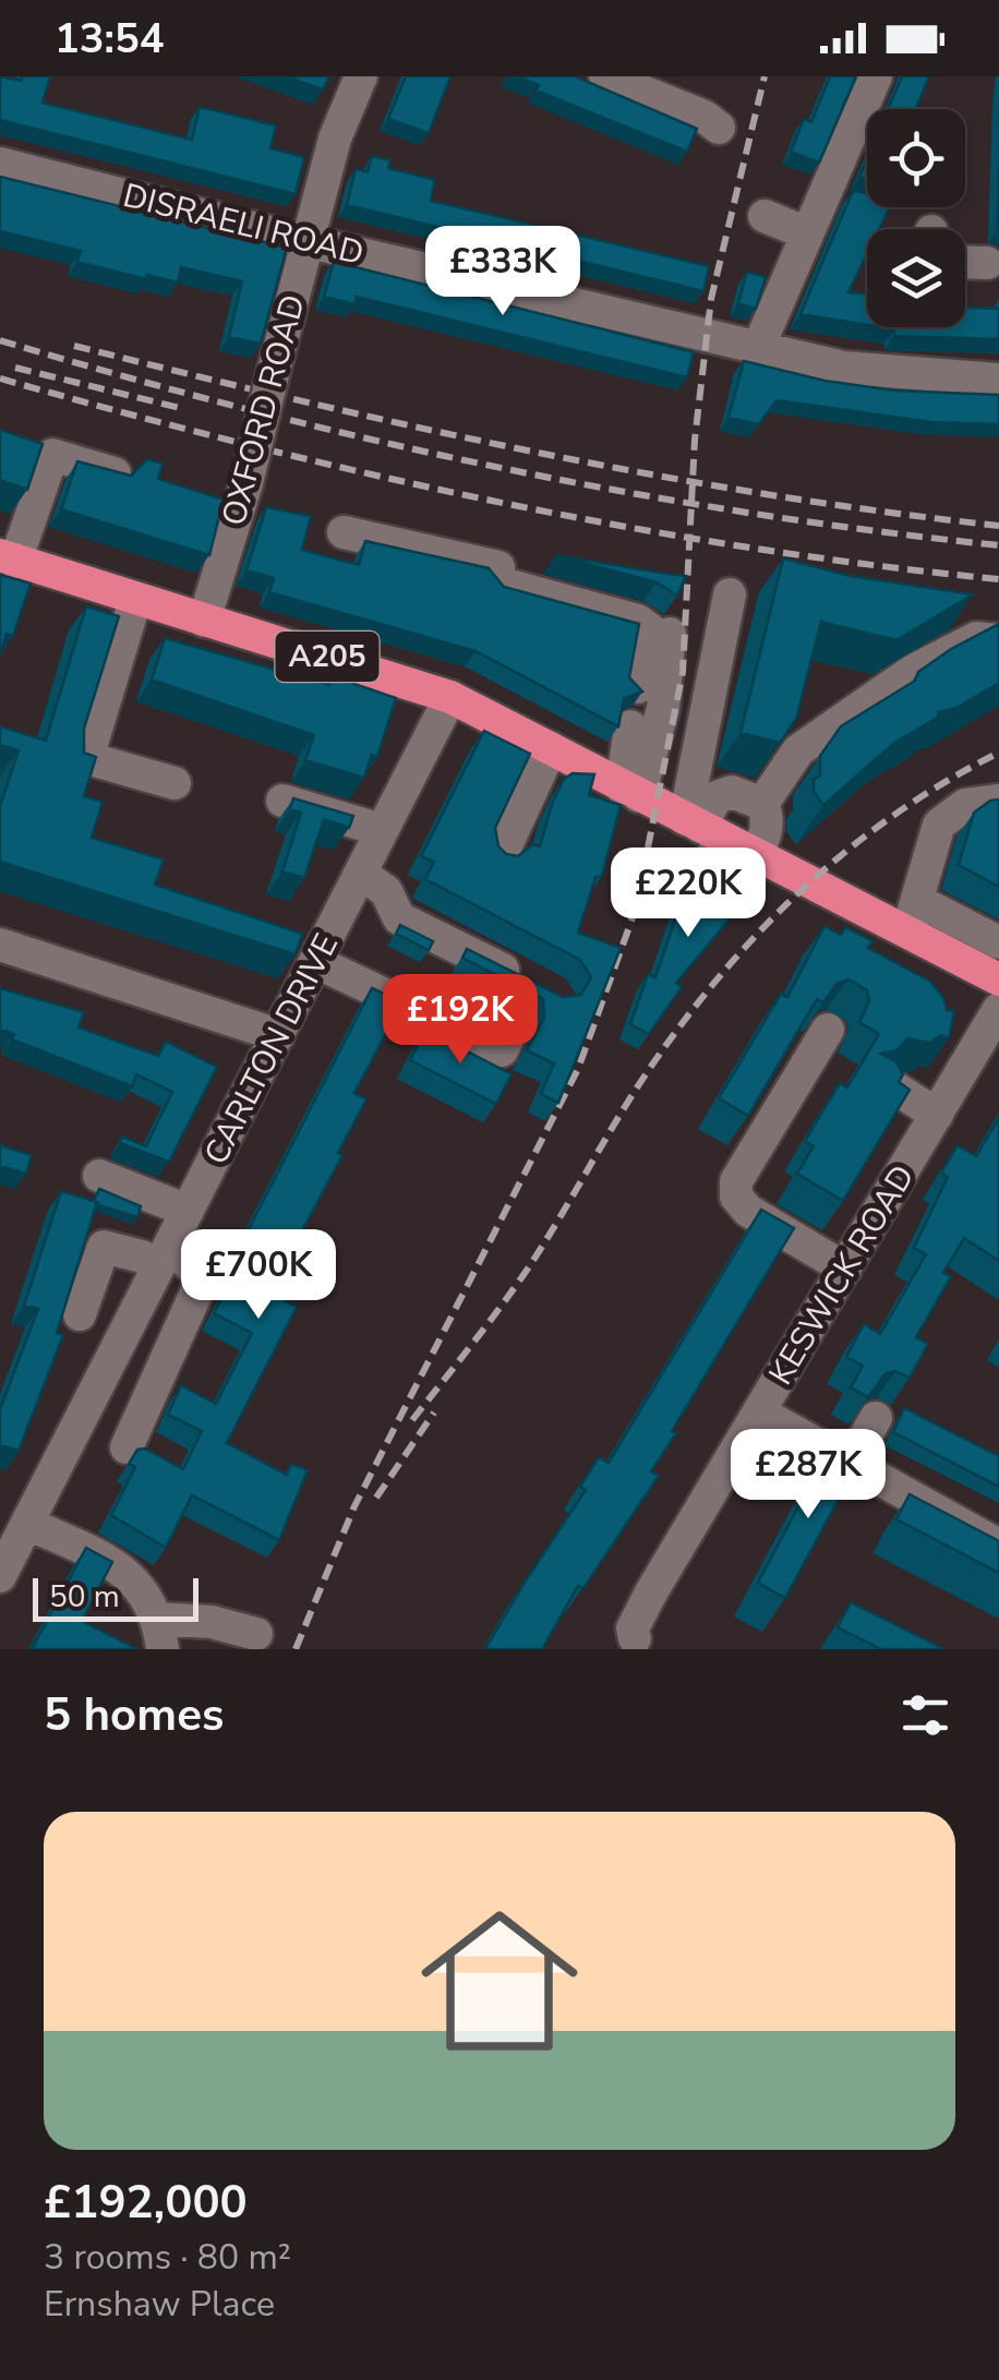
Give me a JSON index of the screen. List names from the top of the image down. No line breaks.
{"streets":{"highway":["A205"],"street":["DISRAELI ROAD","OXFORD ROAD","CARLTON DRIVE","KESWICK ROAD"]},"crossings":[["DISRAELI ROAD","OXFORD ROAD"],["OXFORD ROAD","A205"],["A205","CARLTON DRIVE"]],"scale_bar":"50 m","page":{"status":"13:54","price":["£333K","£220K","£192K","£700K","£287K"],"scale":"50 m","heading":"5 homes","list":[{"name":"£192,000","note":"3 rooms · 80 m² · Ernshaw Place"}]}}
